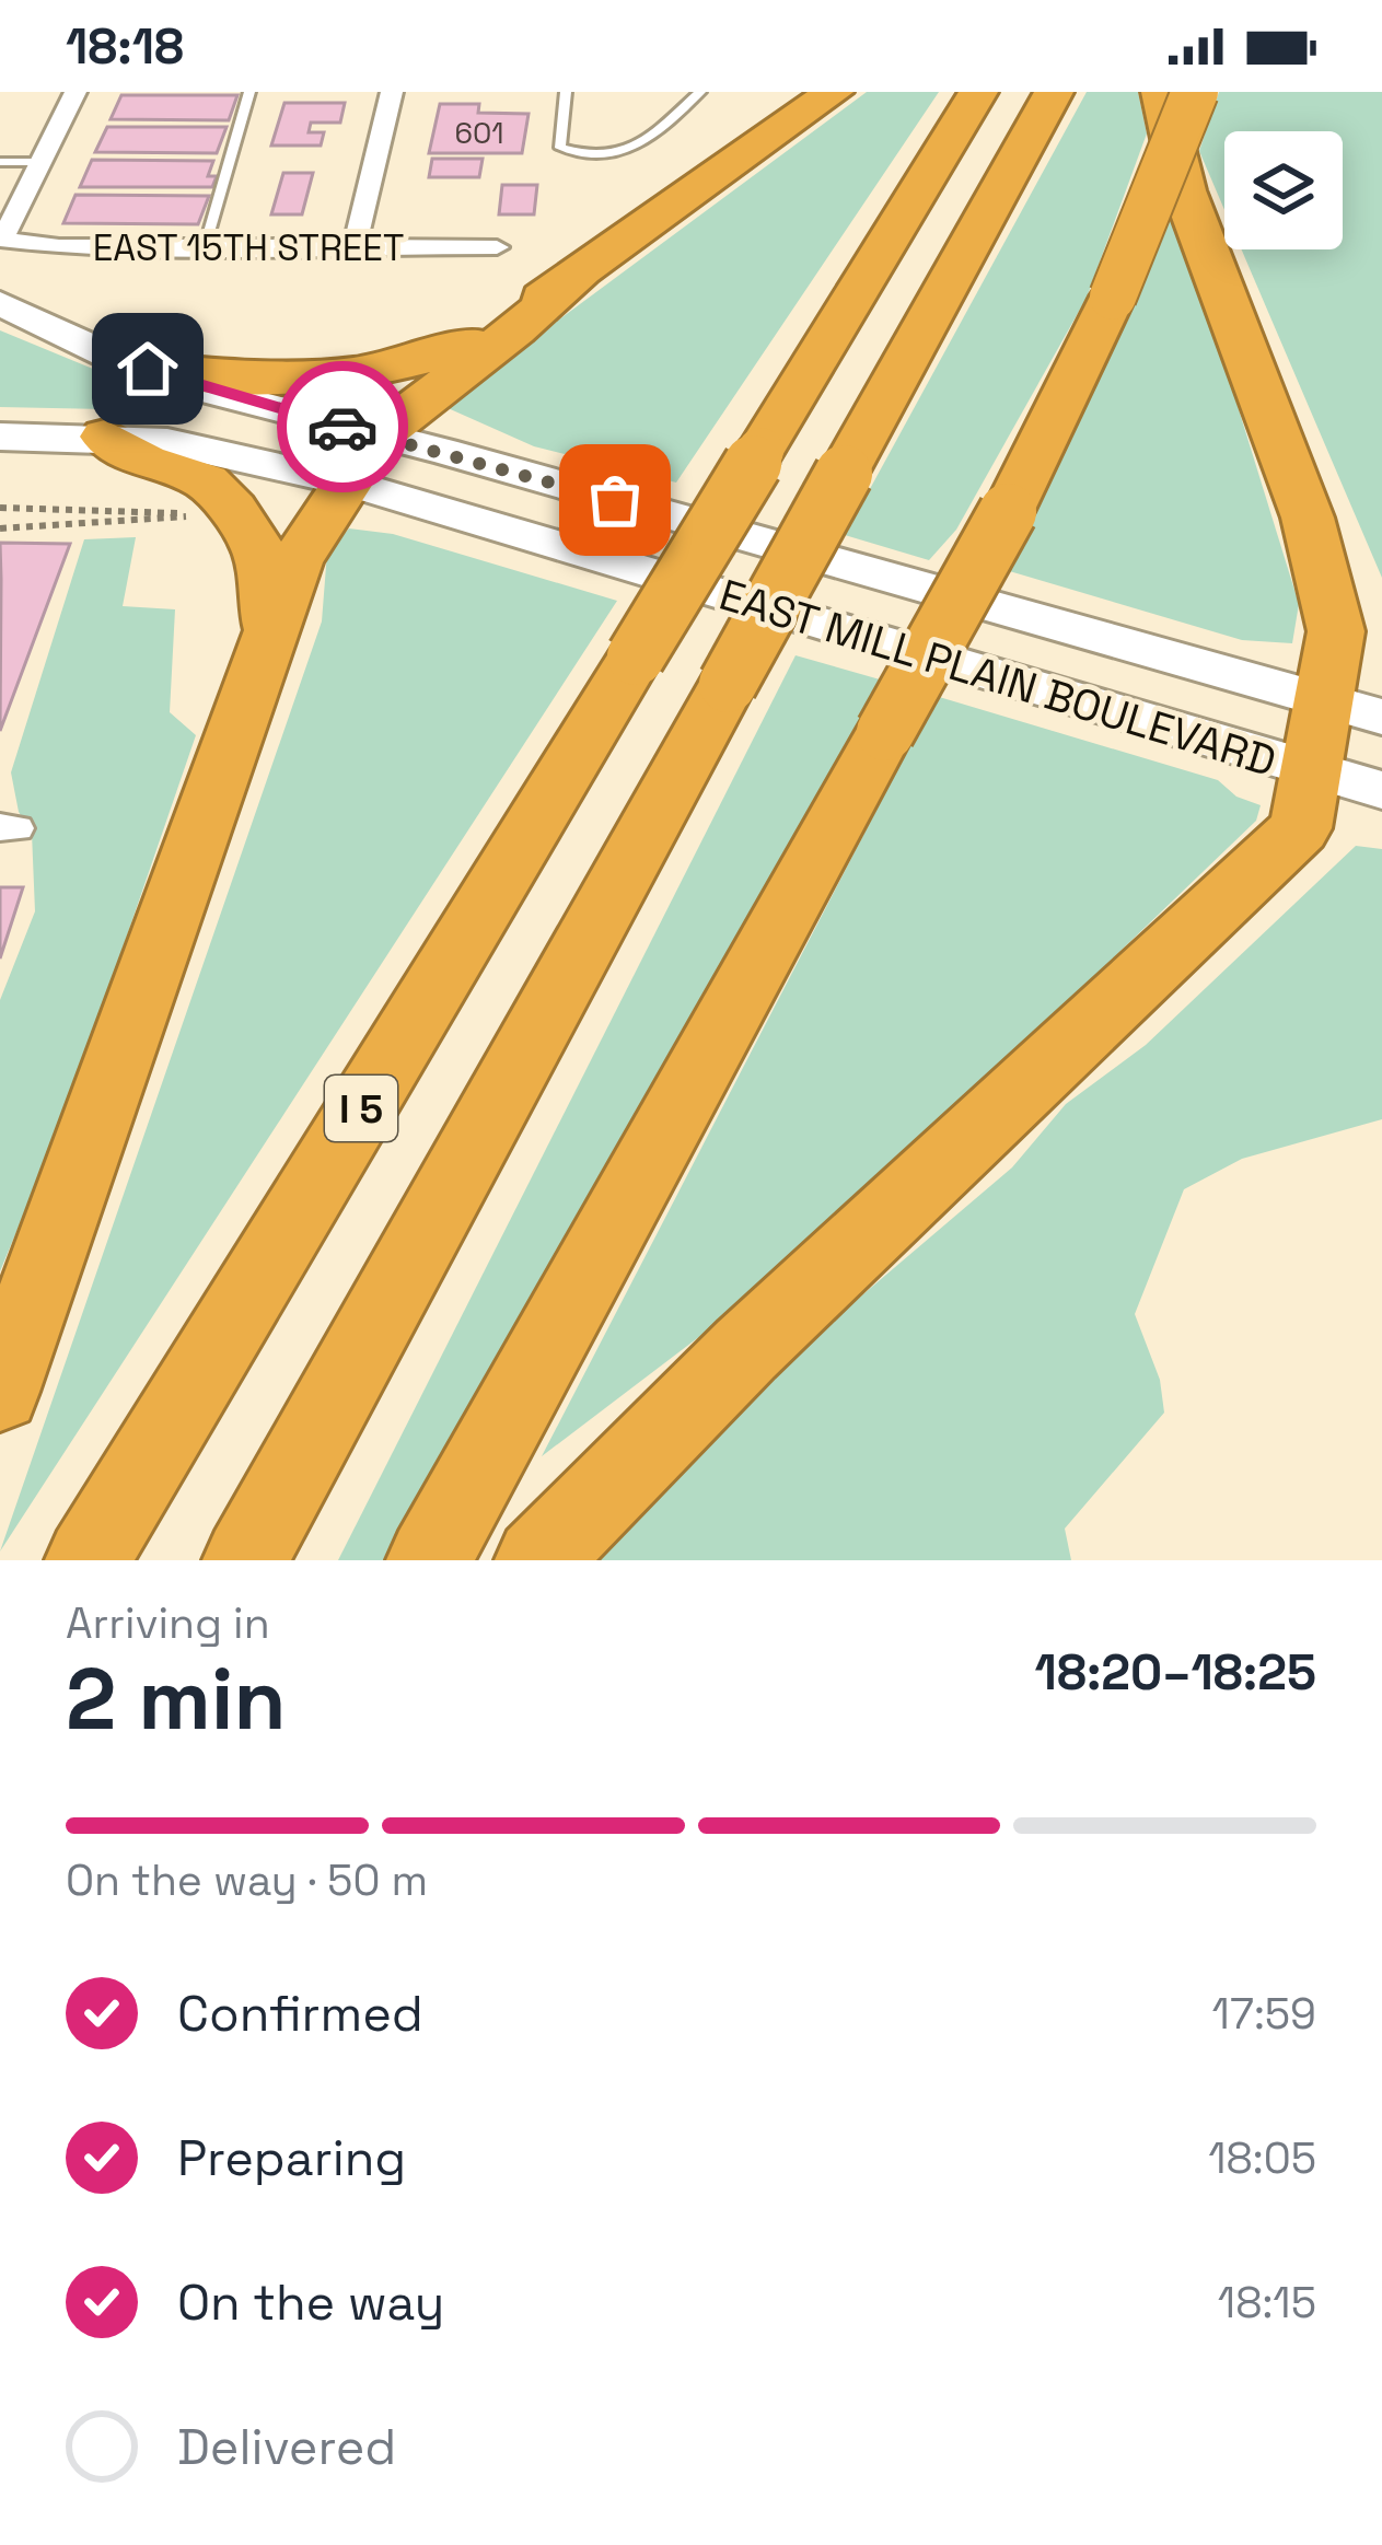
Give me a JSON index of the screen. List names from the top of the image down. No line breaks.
{"streets":{"highway":["I 5"],"main road":["EAST MILL PLAIN BOULEVARD"],"street":["EAST 15TH STREET"]},"house_numbers":["601"],"page":{"status":"18:18","heading":["2 min","Arriving in","18:20–18:25"],"bar":"On the way · 50 m","list":[["Confirmed","17:59"],["Preparing","18:05"],["On the way","18:15"],"Delivered"]}}
